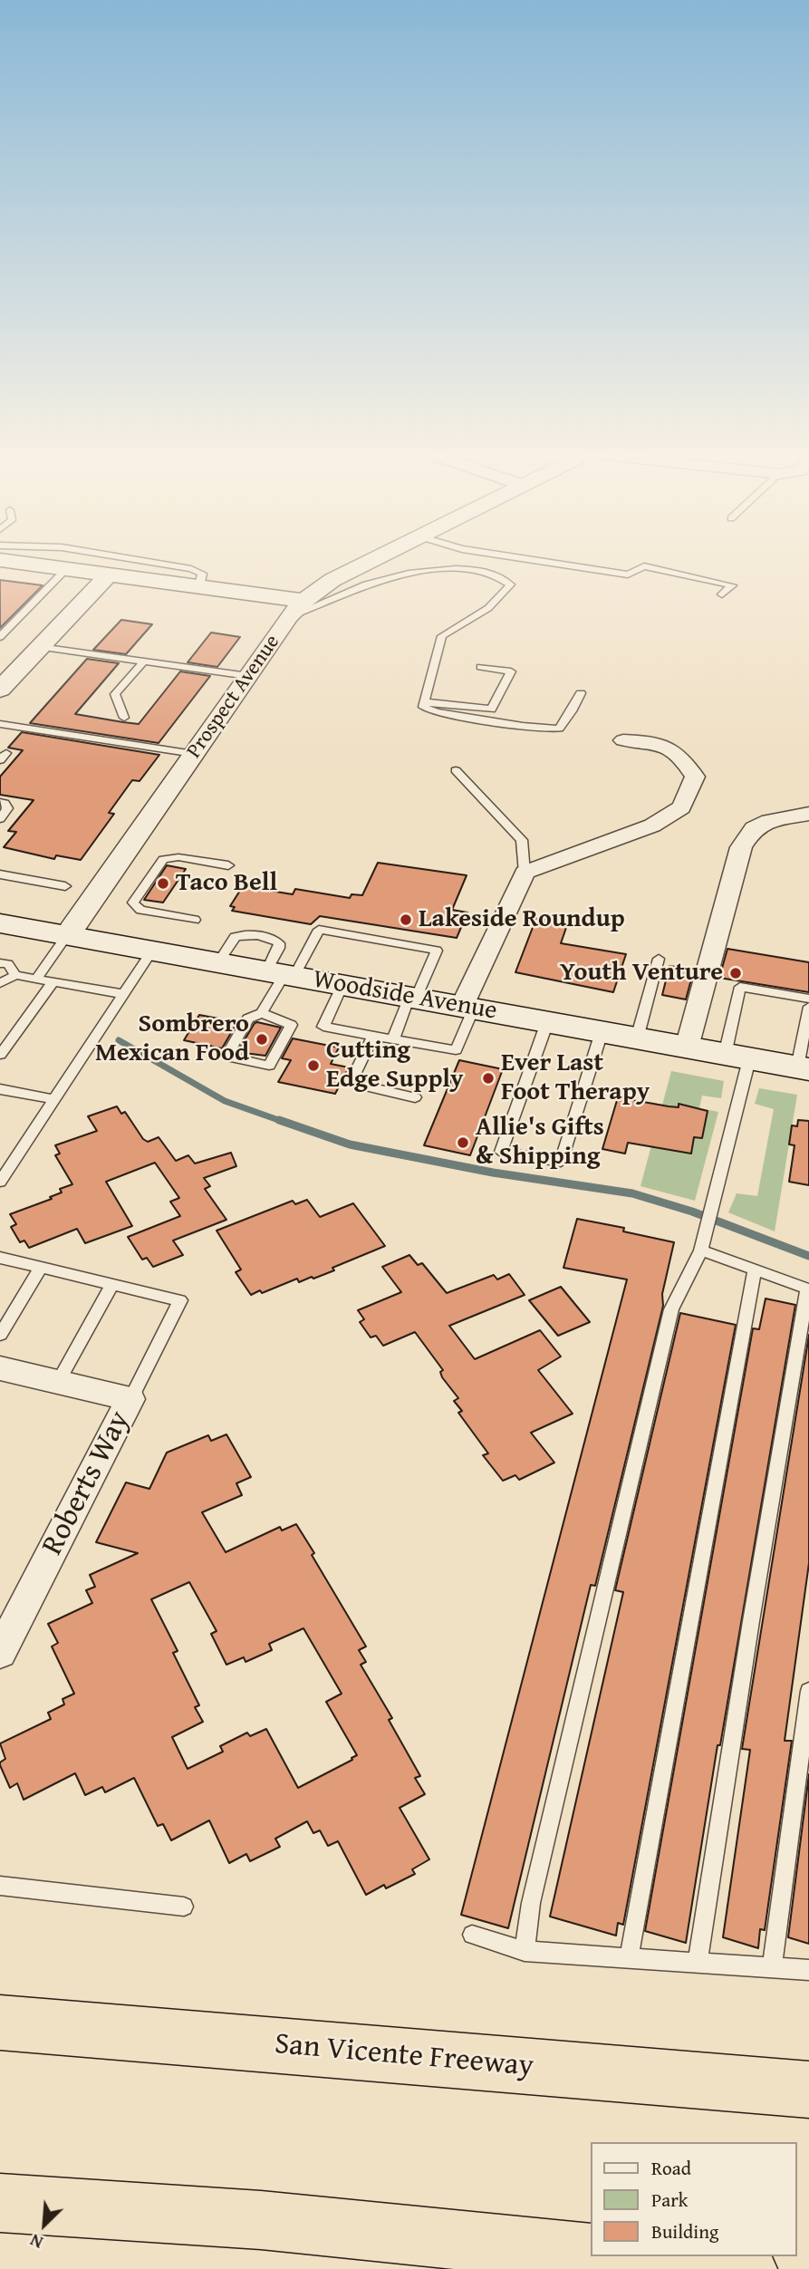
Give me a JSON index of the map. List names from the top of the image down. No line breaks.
{"streets":{"highway":["San Vicente Freeway"],"main road":["Woodside Avenue"],"street":["Prospect Avenue","Roberts Way"]},"crossings":[["Prospect Avenue","Woodside Avenue"]],"places":["Taco Bell","Lakeside Roundup","Youth Venture","Sombrero Mexican Food","Cutting Edge Supply","Ever Last Foot Therapy","Allie's Gifts & Shipping"],"legend":["Road","Park","Building"],"north":"bottom left"}
